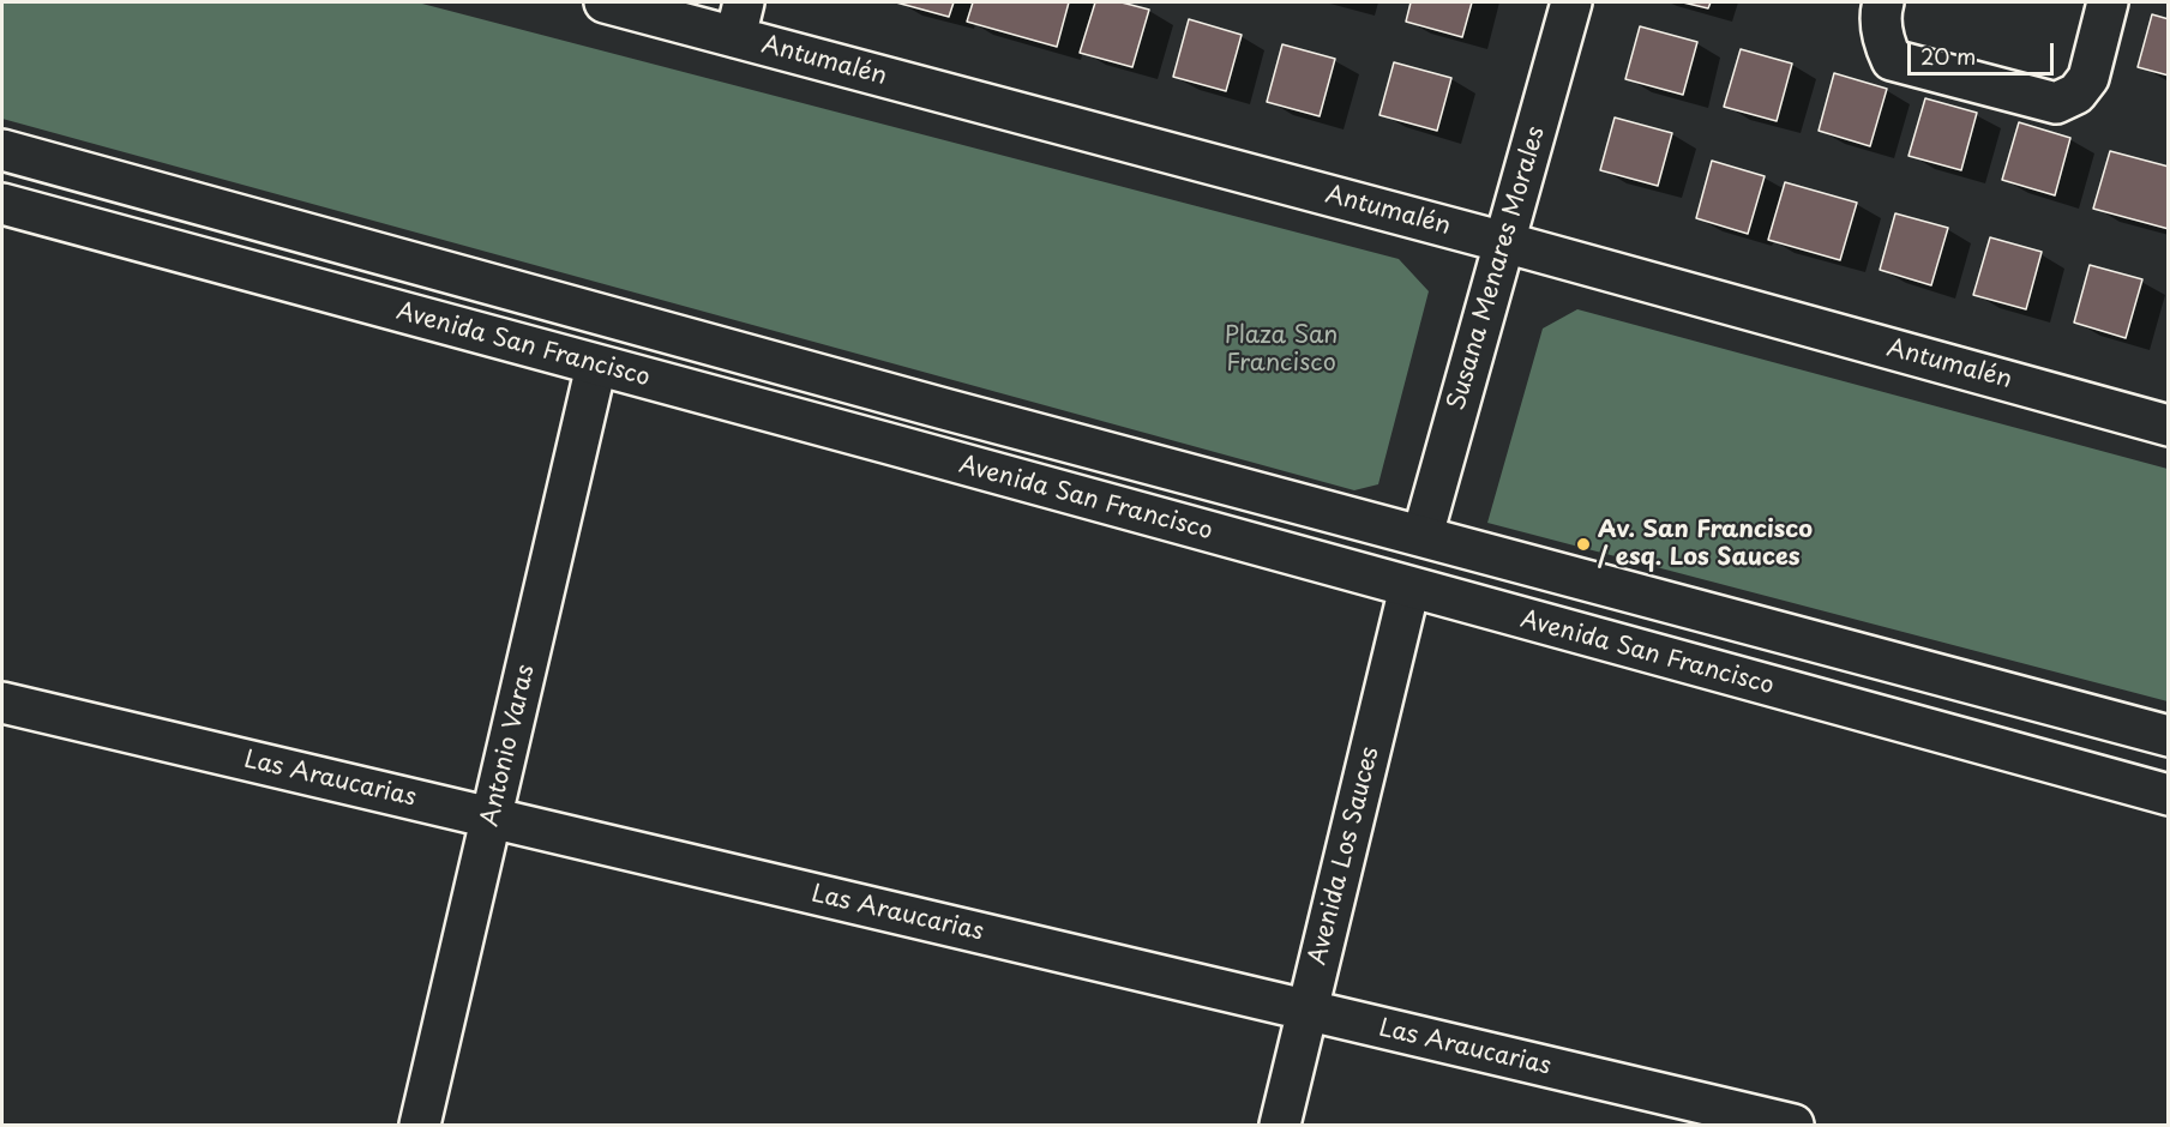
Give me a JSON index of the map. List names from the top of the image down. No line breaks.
{"streets":{"street":["Antumalén","Susana Menares Morales","Avenida San Francisco","Antonio Varas","Las Araucarias","Avenida Los Sauces"]},"crossings":[["Antumalén","Susana Menares Morales"],["Avenida San Francisco","Antonio Varas"],["Avenida San Francisco","Avenida Los Sauces"],["Antonio Varas","Las Araucarias"],["Las Araucarias","Avenida Los Sauces"]],"parks":["Plaza San Francisco"],"places":["Av. San Francisco / esq. Los Sauces"],"scale_bar":"20 m"}
